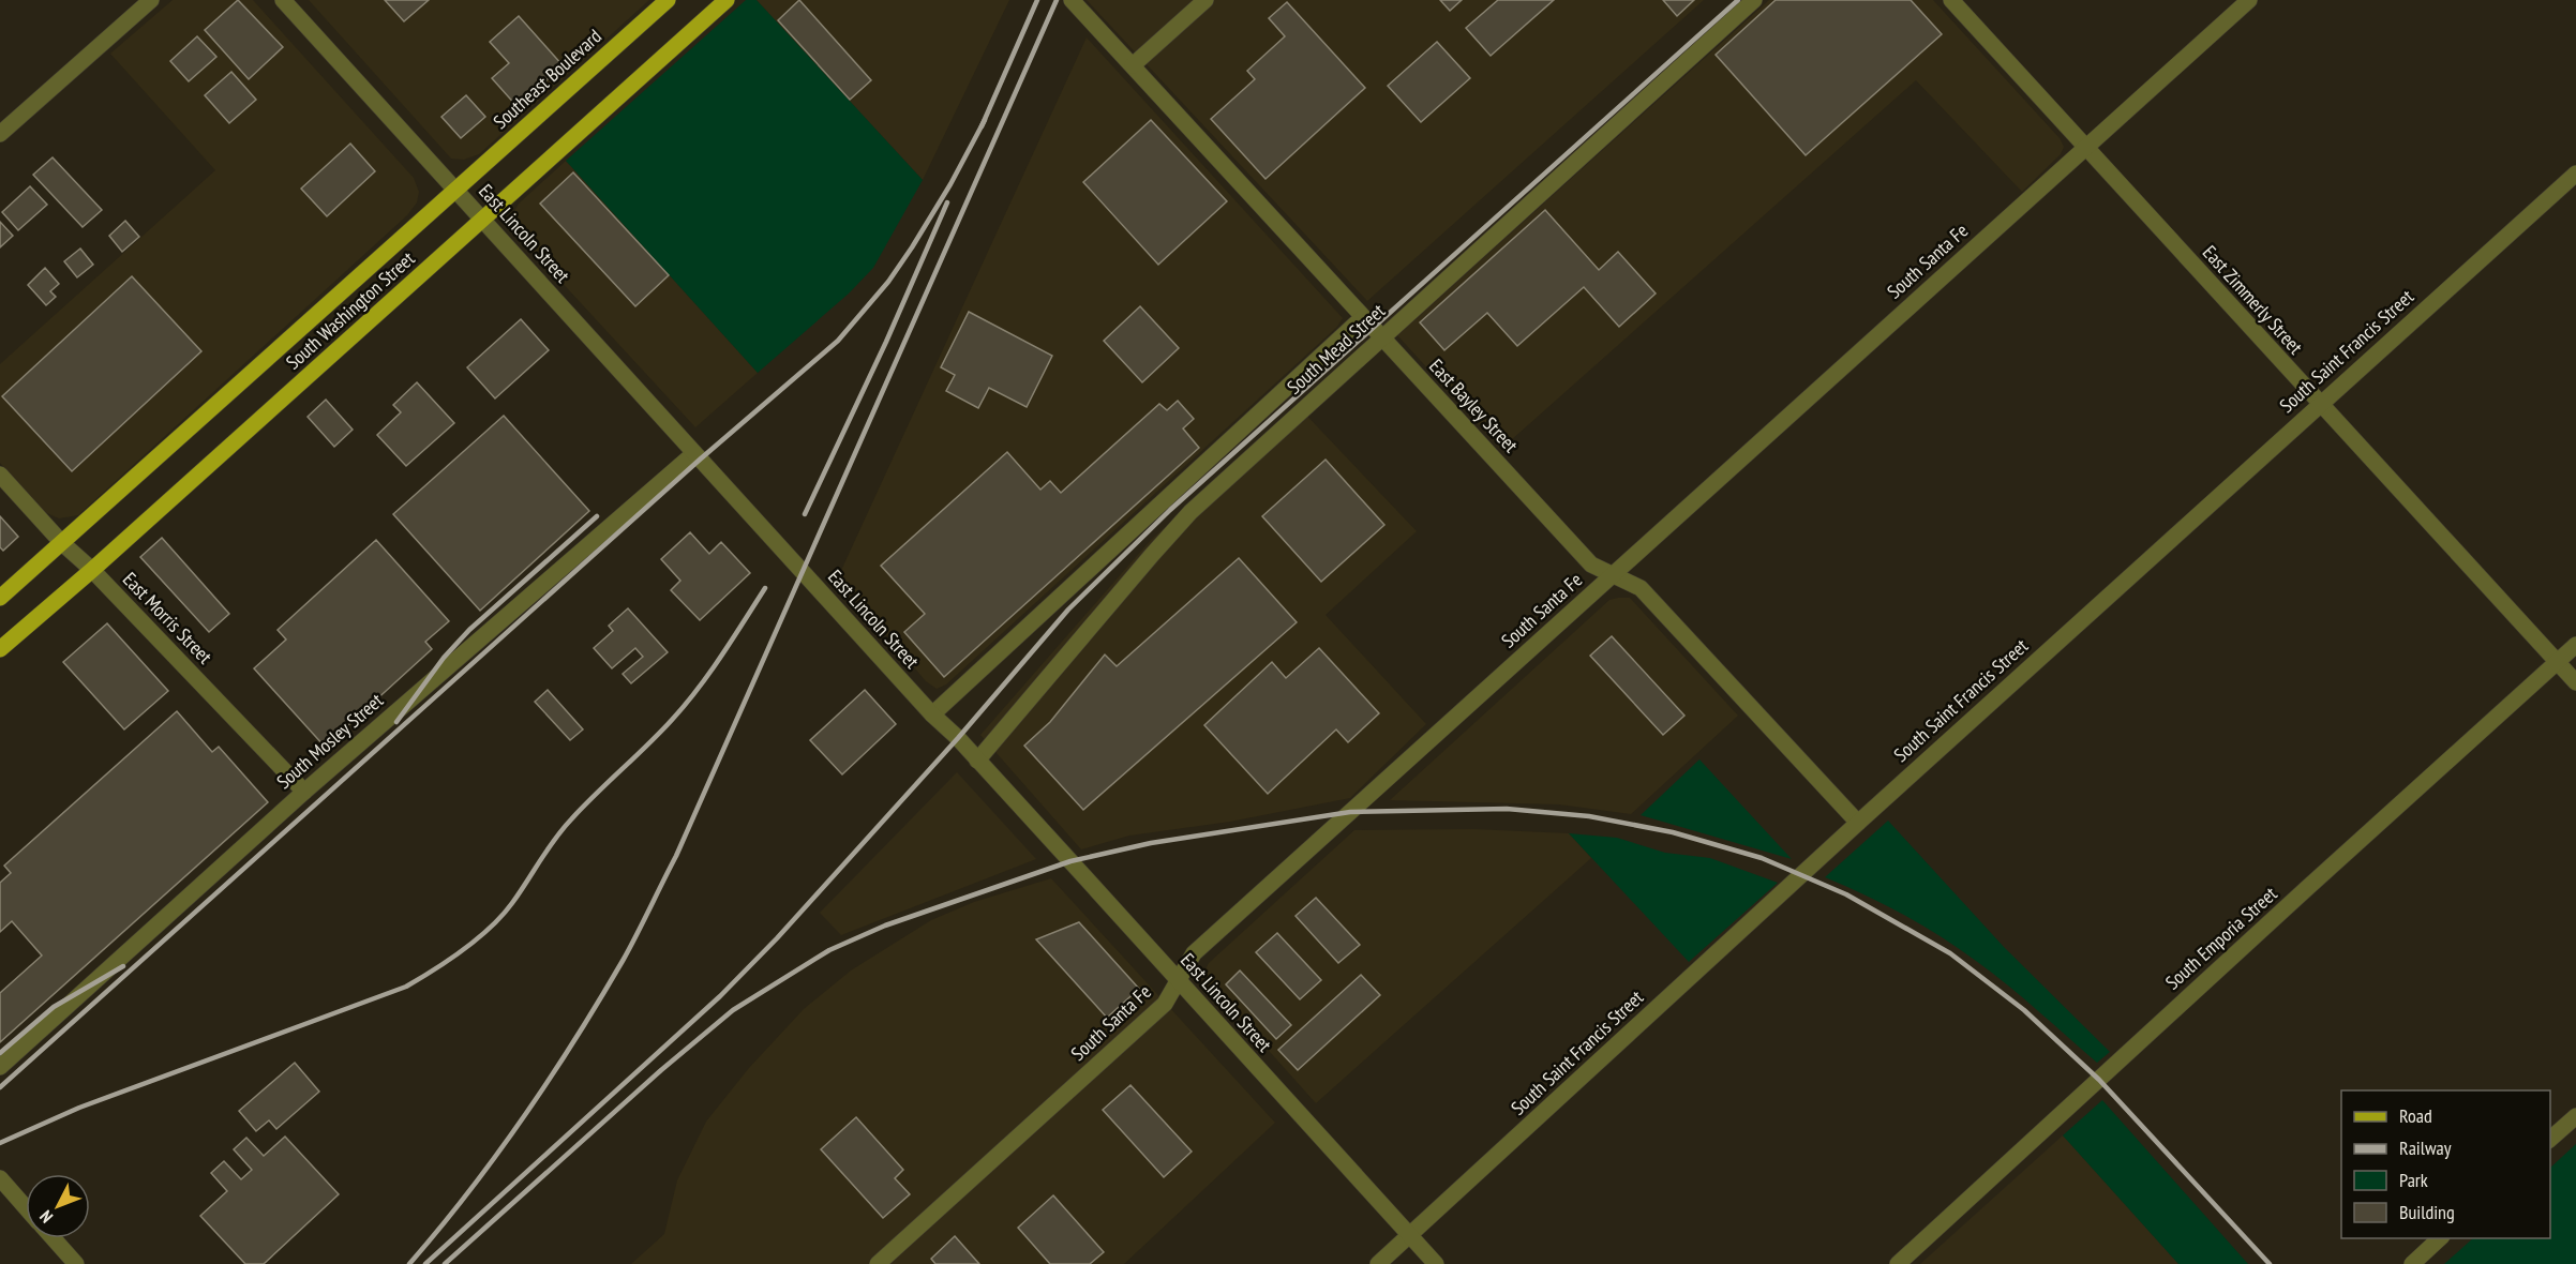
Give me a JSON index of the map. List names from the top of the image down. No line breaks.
{"streets":{"main road":["Southeast Boulevard","South Washington Street"],"street":["East Lincoln Street","South Santa Fe","East Zimmerly Street","South Mead Street","South Saint Francis Street","East Bayley Street","East Morris Street","South Mosley Street","South Emporia Street"]},"crossings":[["Southeast Boulevard","East Lincoln Street"],["Southeast Boulevard","South Washington Street"],["East Lincoln Street","South Santa Fe"],["East Lincoln Street","South Washington Street"],["East Lincoln Street","South Mead Street"],["East Lincoln Street","South Saint Francis Street"],["East Lincoln Street","South Mosley Street"],["South Santa Fe","East Zimmerly Street"],["South Santa Fe","East Bayley Street"],["East Zimmerly Street","South Saint Francis Street"],["East Zimmerly Street","South Emporia Street"],["South Washington Street","East Morris Street"],["South Mead Street","East Bayley Street"],["South Saint Francis Street","East Bayley Street"],["East Morris Street","South Mosley Street"]],"legend":["Road","Railway","Park","Building"],"north":"bottom left"}
